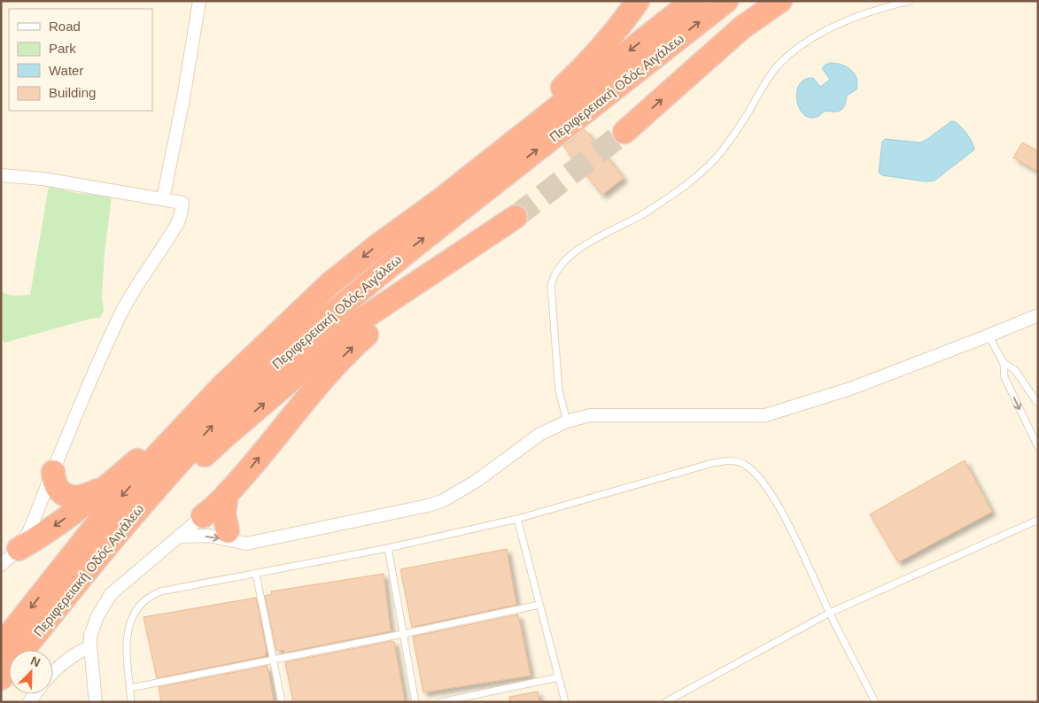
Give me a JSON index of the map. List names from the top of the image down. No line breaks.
{"streets":{"highway":["Περιφερειακή Οδός Αιγάλεω"]},"legend":["Road","Park","Water","Building"],"north":"top right"}
